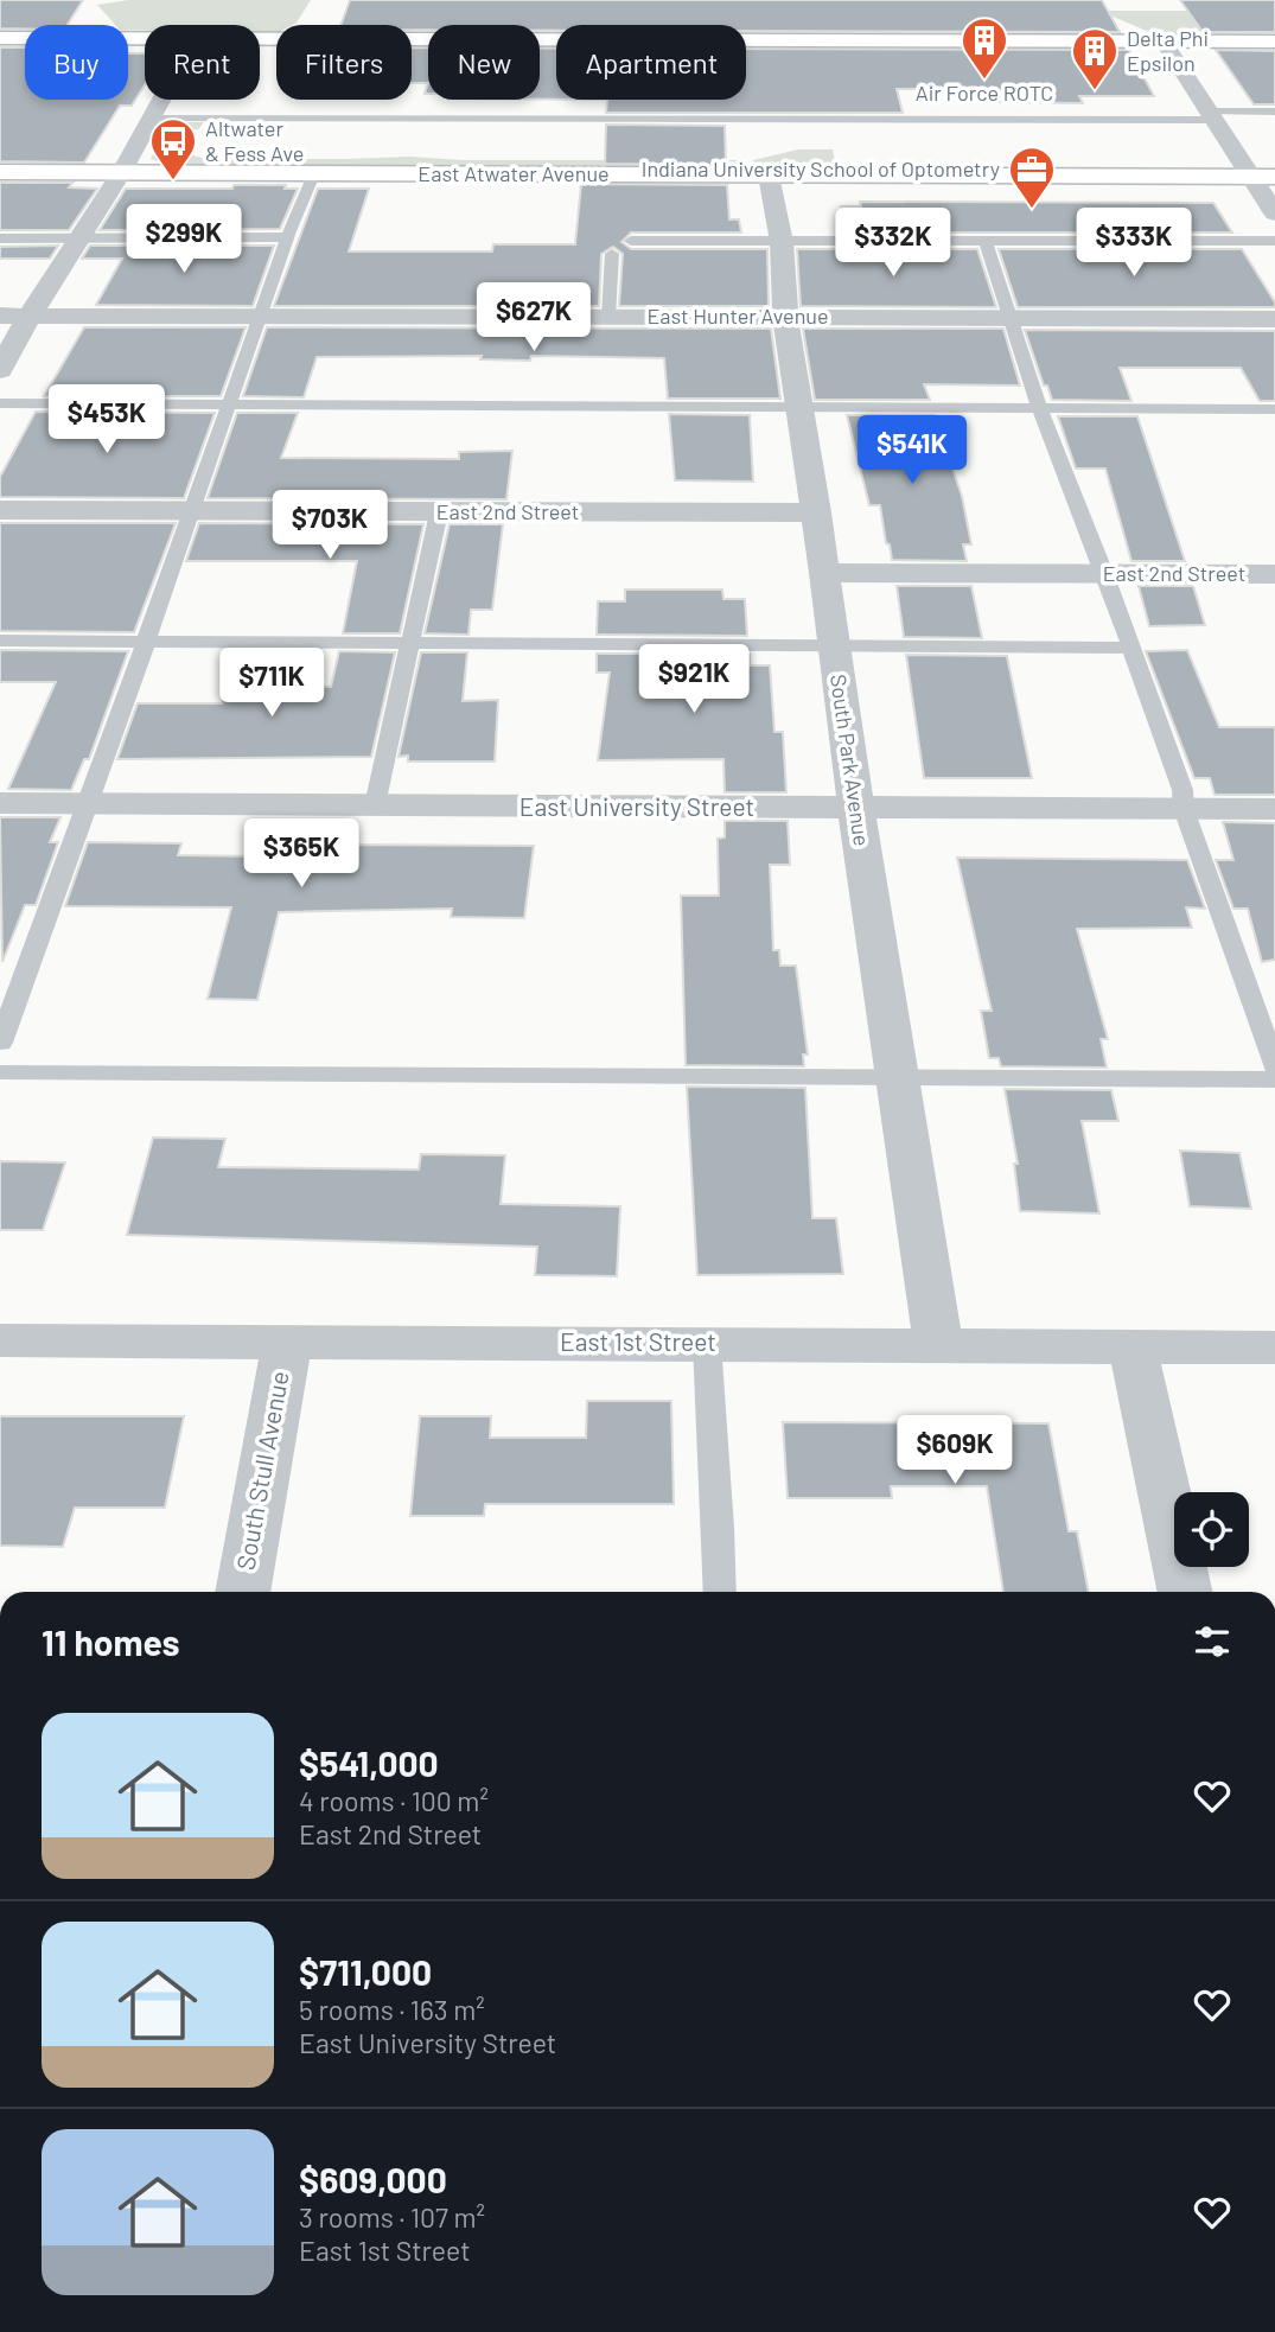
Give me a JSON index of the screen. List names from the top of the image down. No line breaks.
{"streets":{"main road":["East Atwater Avenue"],"street":["East Hunter Avenue","East 2nd Street","South Park Avenue","East University Street","East 1st Street","South Stull Avenue"]},"crossings":[["East Atwater Avenue","South Park Avenue"],["East Hunter Avenue","South Park Avenue"],["East 2nd Street","South Park Avenue"],["South Park Avenue","East University Street"],["South Park Avenue","East 1st Street"],["East 1st Street","South Stull Avenue"]],"places":{"building":["Air Force ROTC","Delta Phi Epsilon"],"bus stop":["Altwater & Fess Ave"],"office":["Indiana University School of Optometry"]},"page":{"chip":["Buy","Rent","Filters","New","Apartment"],"price":["$299K","$332K","$333K","$627K","$453K","$541K","$703K","$921K","$711K","$365K","$609K"],"heading":"11 homes","list":[{"name":"$541,000","note":"4 rooms · 100 m² · East 2nd Street"},{"name":"$711,000","note":"5 rooms · 163 m² · East University Street"},{"name":"$609,000","note":"3 rooms · 107 m² · East 1st Street"}]}}
